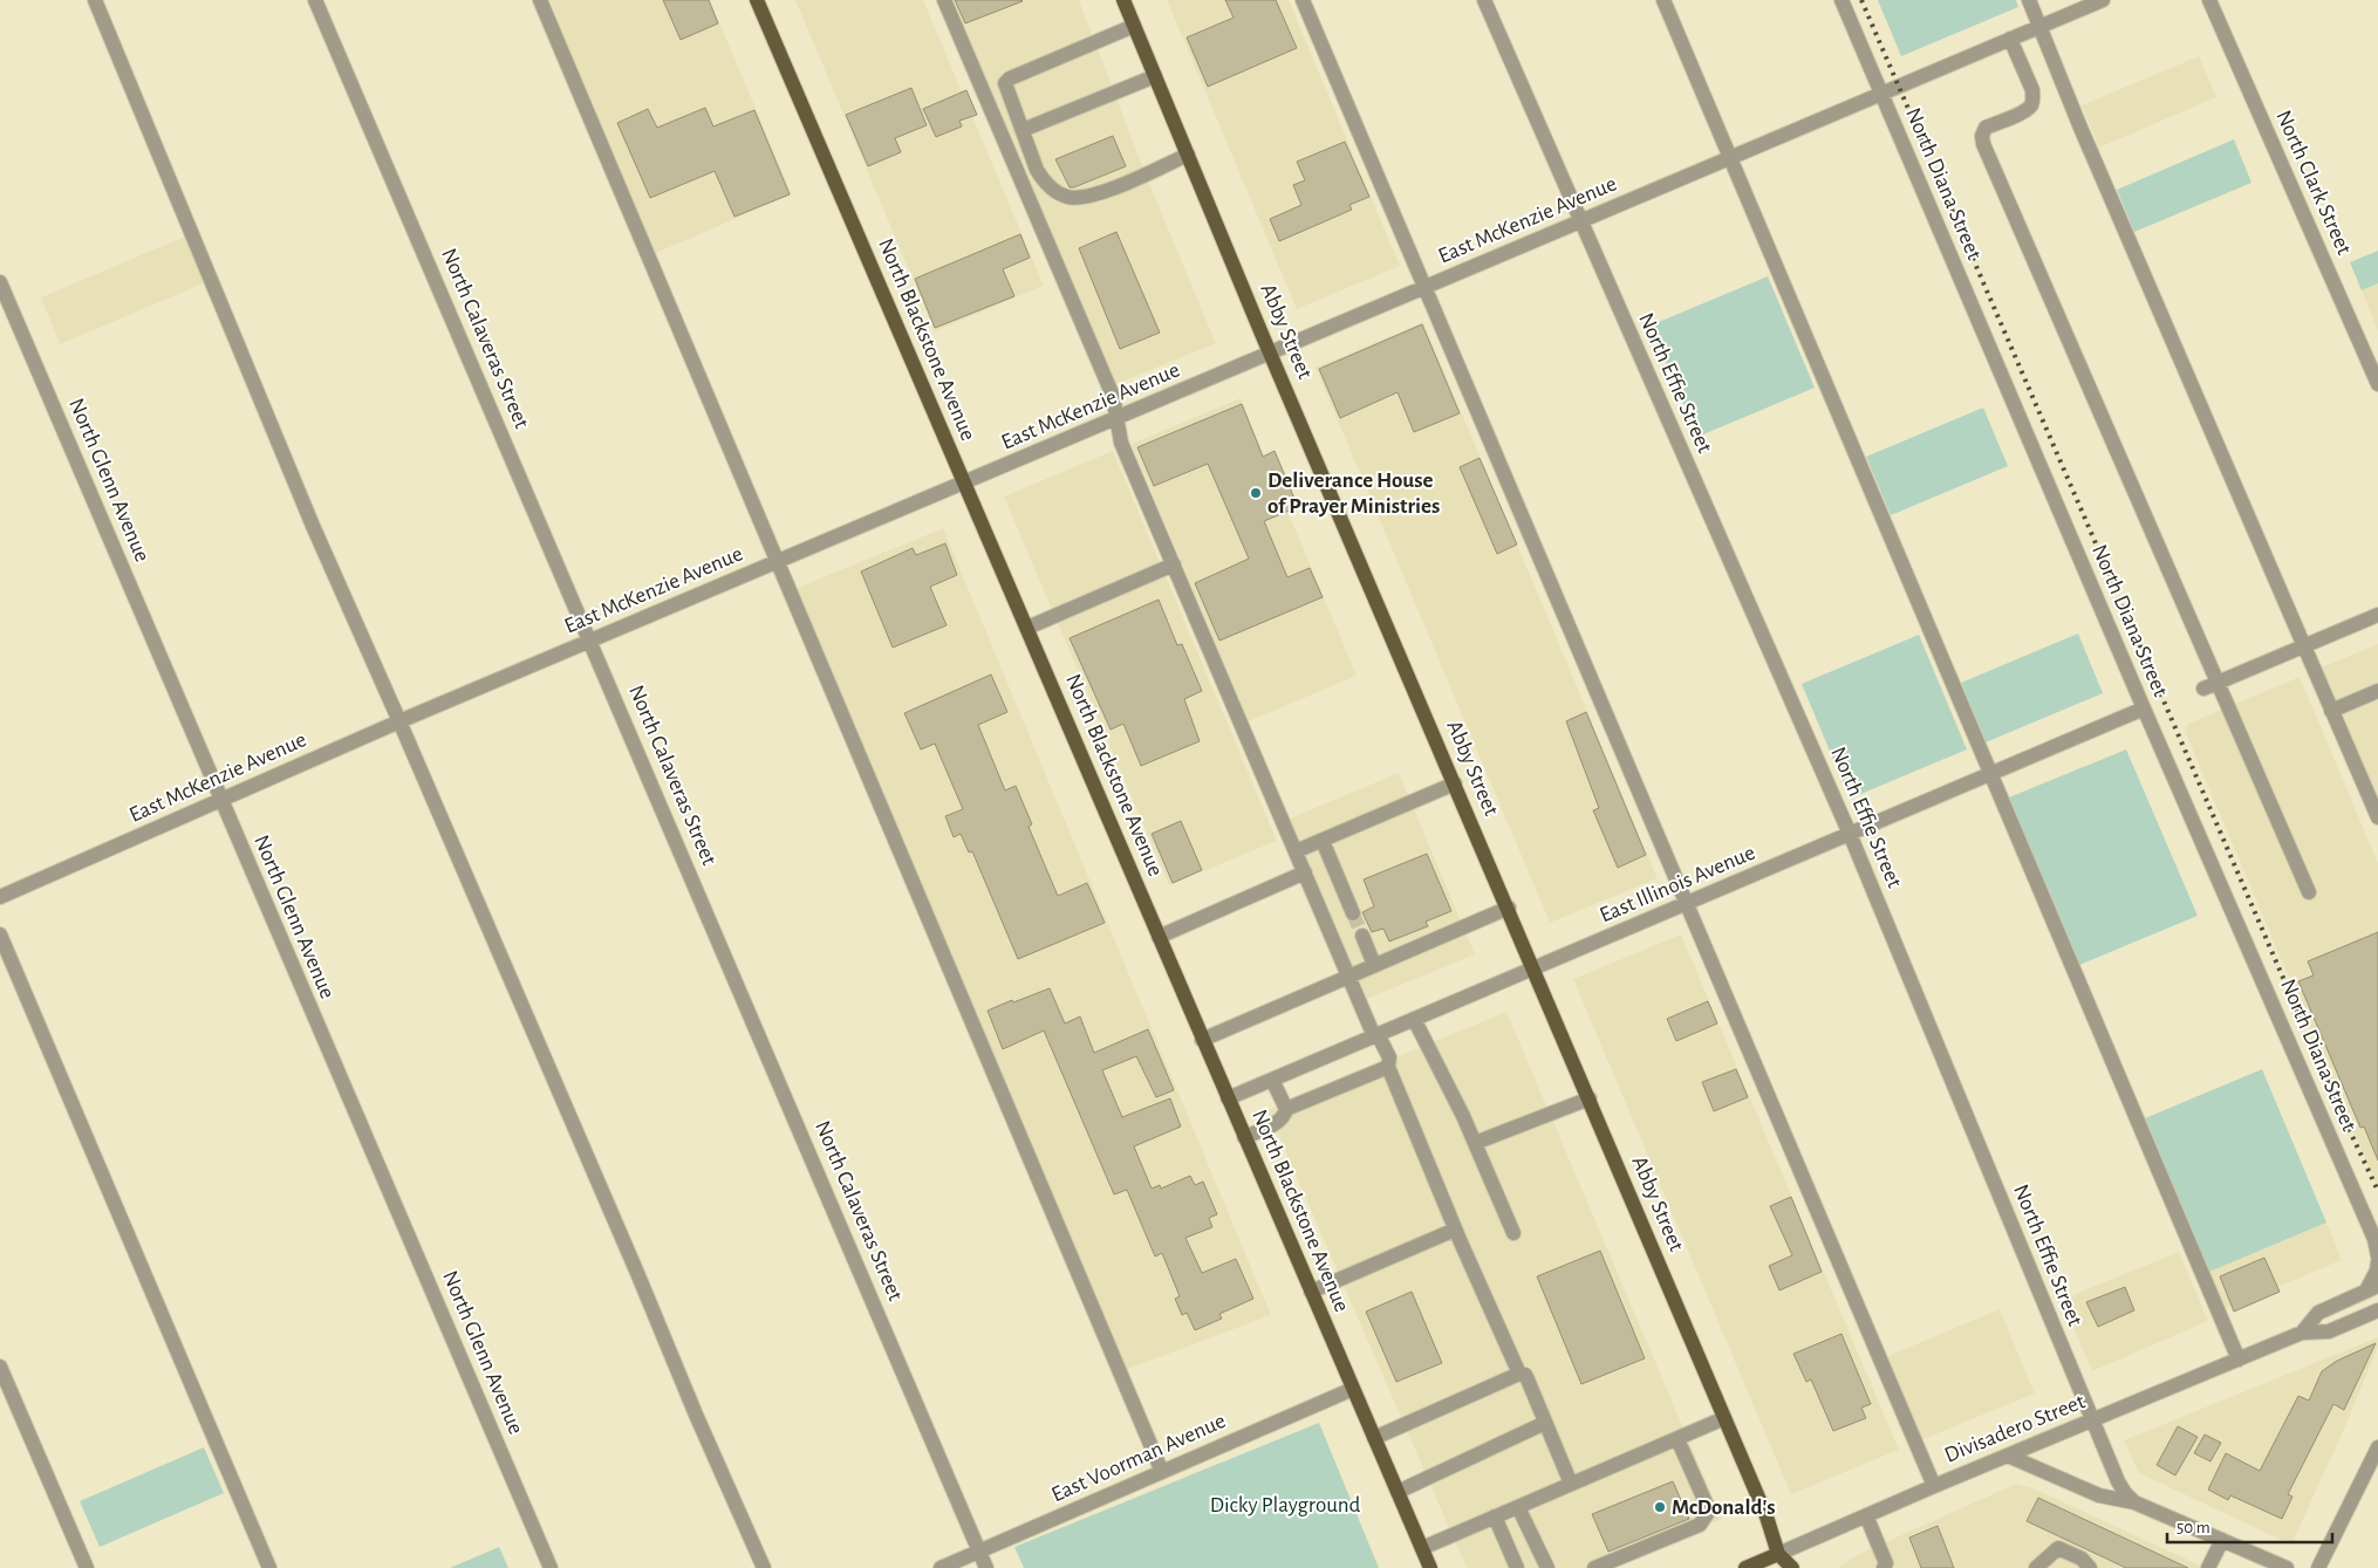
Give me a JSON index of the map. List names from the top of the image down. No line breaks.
{"streets":{"main road":["Abby Street","North Blackstone Avenue","Divisadero Street"],"street":["North Clark Street","North Diana Street","East McKenzie Avenue","North Calaveras Street","North Effie Street","North Glenn Avenue","East Illinois Avenue","East Voorman Avenue"]},"crossings":[["North Diana Street","East McKenzie Avenue"],["North Diana Street","East Illinois Avenue"],["East McKenzie Avenue","Abby Street"],["East McKenzie Avenue","North Calaveras Street"],["East McKenzie Avenue","North Blackstone Avenue"],["East McKenzie Avenue","North Effie Street"],["East McKenzie Avenue","North Glenn Avenue"],["Abby Street","East Illinois Avenue"],["Abby Street","Divisadero Street"],["North Calaveras Street","East Voorman Avenue"],["North Blackstone Avenue","East Illinois Avenue"],["North Blackstone Avenue","East Voorman Avenue"],["North Effie Street","East Illinois Avenue"],["North Effie Street","Divisadero Street"]],"parks":["Dicky Playground"],"places":["Deliverance House of Prayer Ministries","McDonald's"],"scale_bar":"50 m"}
